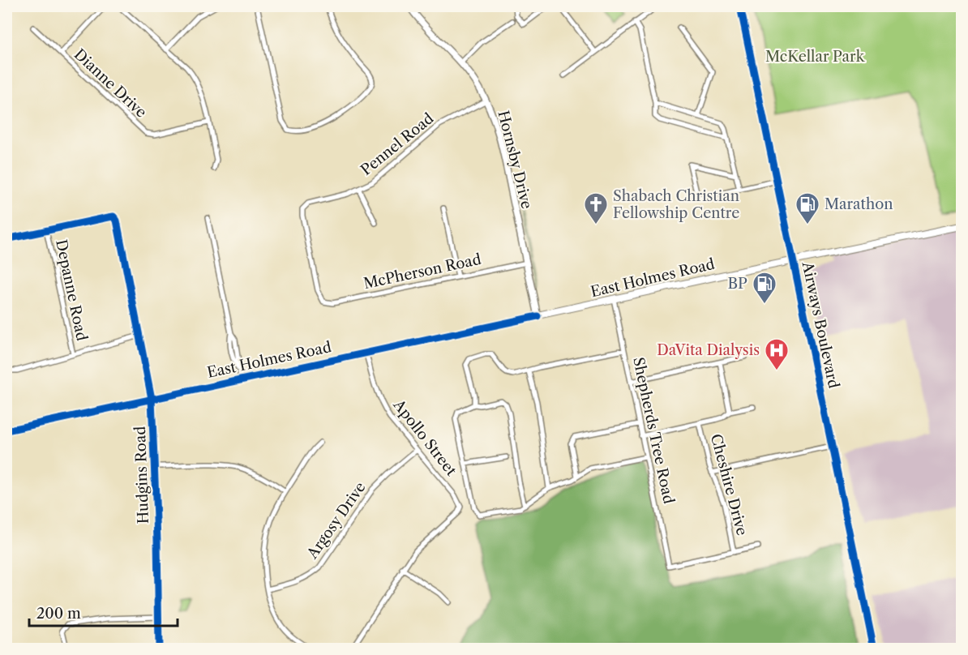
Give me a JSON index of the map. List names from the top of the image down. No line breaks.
{"streets":{"main road":["East Holmes Road","Airways Boulevard"],"street":["Dianne Drive","Pennel Road","Hornsby Drive","McPherson Road","Depanne Road","Shepherds Tree Road","Apollo Street","Hudgins Road","Cheshire Drive","Argosy Drive"]},"crossings":[["Pennel Road","Hornsby Drive"],["Pennel Road","McPherson Road"],["Hornsby Drive","McPherson Road"],["Hornsby Drive","East Holmes Road"],["East Holmes Road","Airways Boulevard"],["East Holmes Road","Shepherds Tree Road"],["East Holmes Road","Apollo Street"],["East Holmes Road","Hudgins Road"],["Depanne Road","Hudgins Road"],["Shepherds Tree Road","Cheshire Drive"],["Apollo Street","Argosy Drive"]],"parks":["McKellar Park"],"places":{"church":["Shabach Christian Fellowship Centre"],"fuel station":["Marathon","BP"],"hospital":["DaVita Dialysis"]},"scale_bar":"200 m"}
